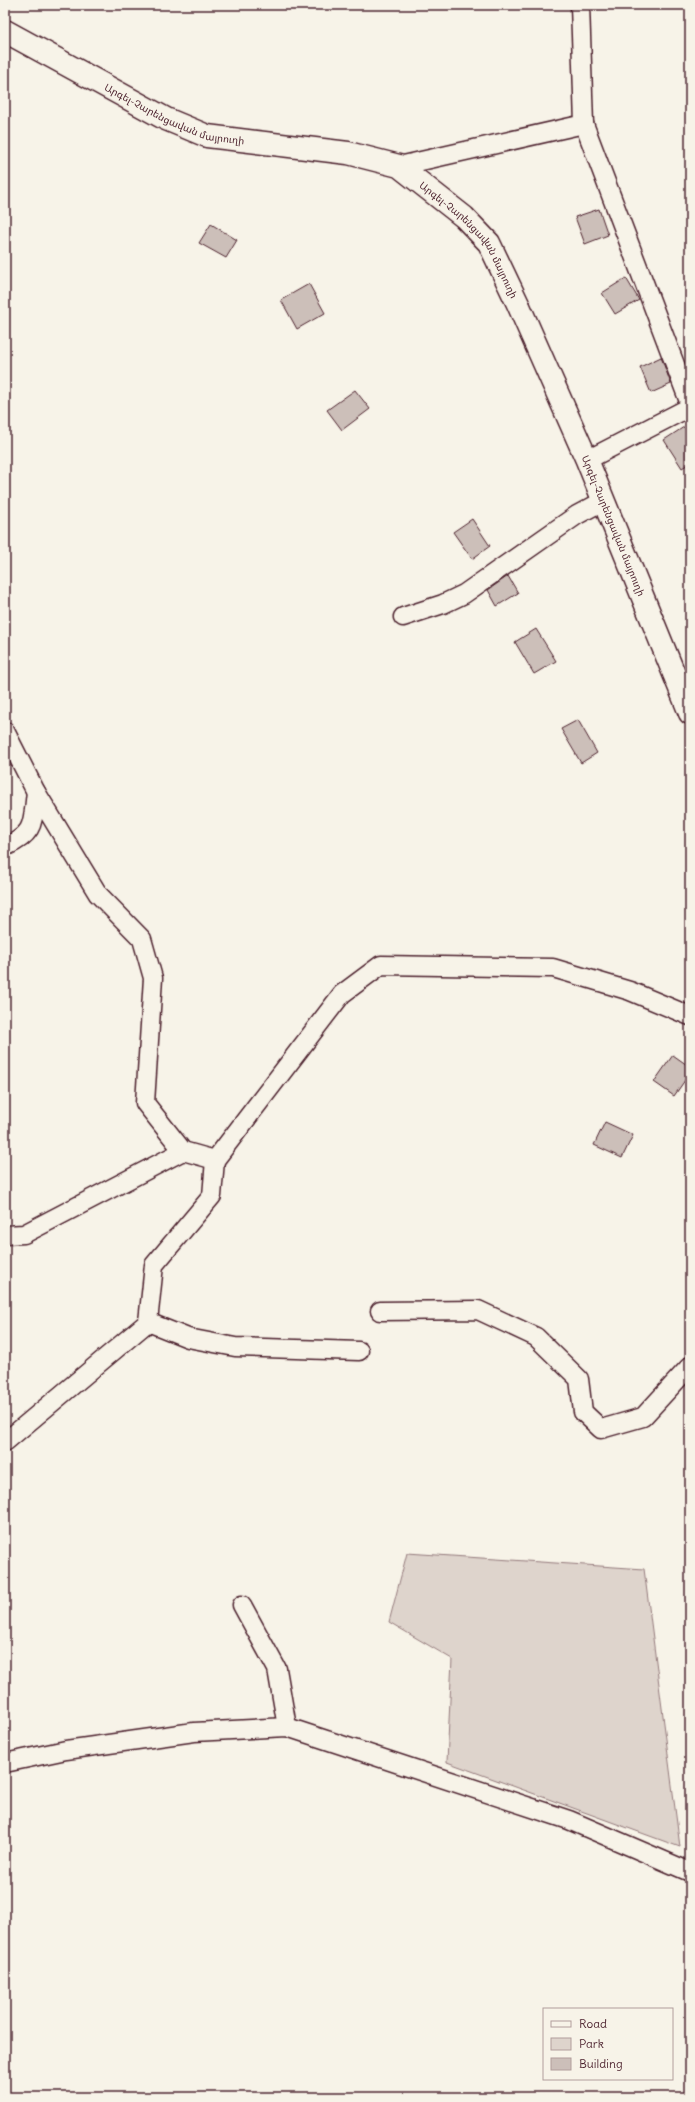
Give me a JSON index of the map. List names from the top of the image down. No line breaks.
{"streets":{"main road":["Արգել-Չարենցավան մայրուղի"]},"legend":["Road","Park","Building"]}
